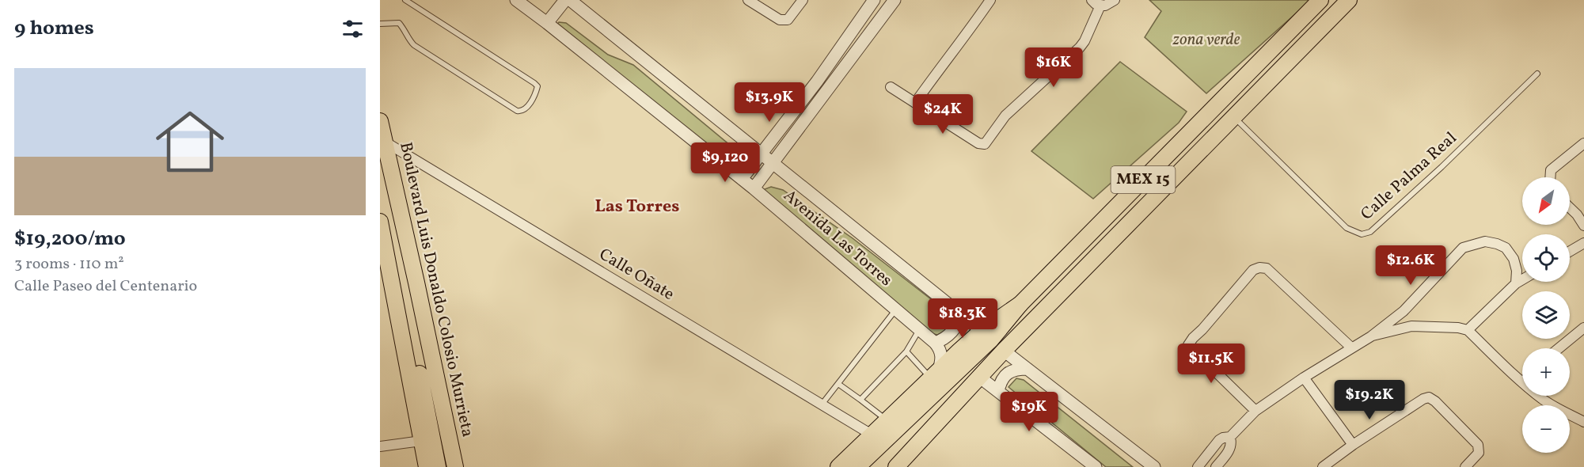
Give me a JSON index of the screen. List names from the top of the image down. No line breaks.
{"streets":{"main road":["MEX 15","Boulevard Luis Donaldo Colosio Murrieta"],"street":["Avenida Las Torres","Calle Oñate"],"lane":["Calle Palma Real"]},"crossings":[["Calle Palma Real","MEX 15"],["MEX 15","Avenida Las Torres"],["MEX 15","Calle Oñate"],["Calle Oñate","Boulevard Luis Donaldo Colosio Murrieta"]],"districts":["Las Torres"],"parks":["zona verde"],"north":"bottom left","page":{"heading":"9 homes","price":["$16K","$13.9K","$24K","$9,120","$12.6K","$18.3K","$11.5K","$19.2K","$19K"],"list":[{"name":"$19,200/mo","note":"3 rooms · 110 m² · Calle Paseo del Centenario"}],"map_buttons":["+","−"]}}
